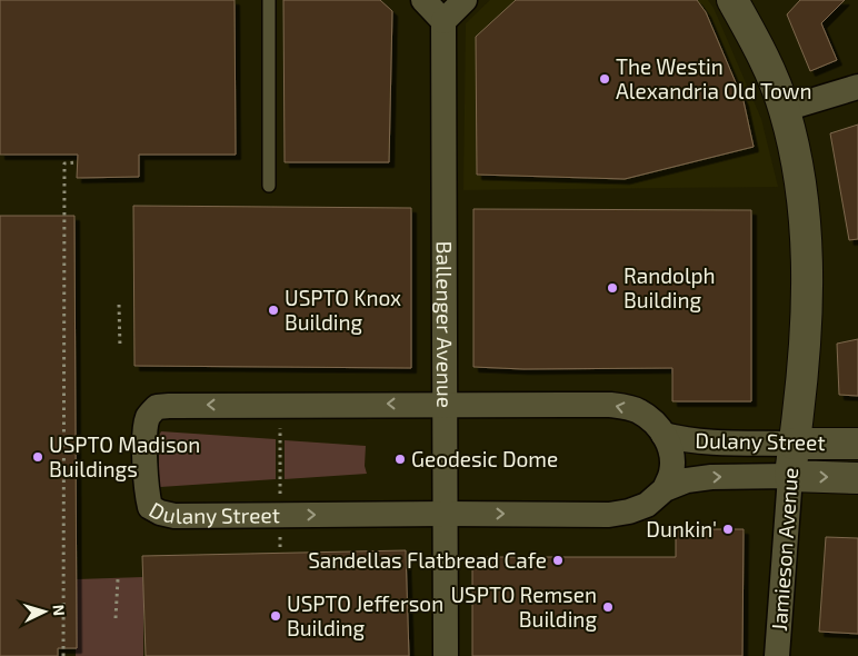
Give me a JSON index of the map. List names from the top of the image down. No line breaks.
{"streets":{"street":["Ballenger Avenue","Dulany Street","Jamieson Avenue"]},"crossings":[["Ballenger Avenue","Dulany Street"],["Dulany Street","Jamieson Avenue"]],"places":["The Westin Alexandria Old Town","Randolph Building","USPTO Knox Building","USPTO Madison Buildings","Geodesic Dome","Dunkin'","Sandellas Flatbread Cafe","USPTO Remsen Building","USPTO Jefferson Building"],"north":"right"}
